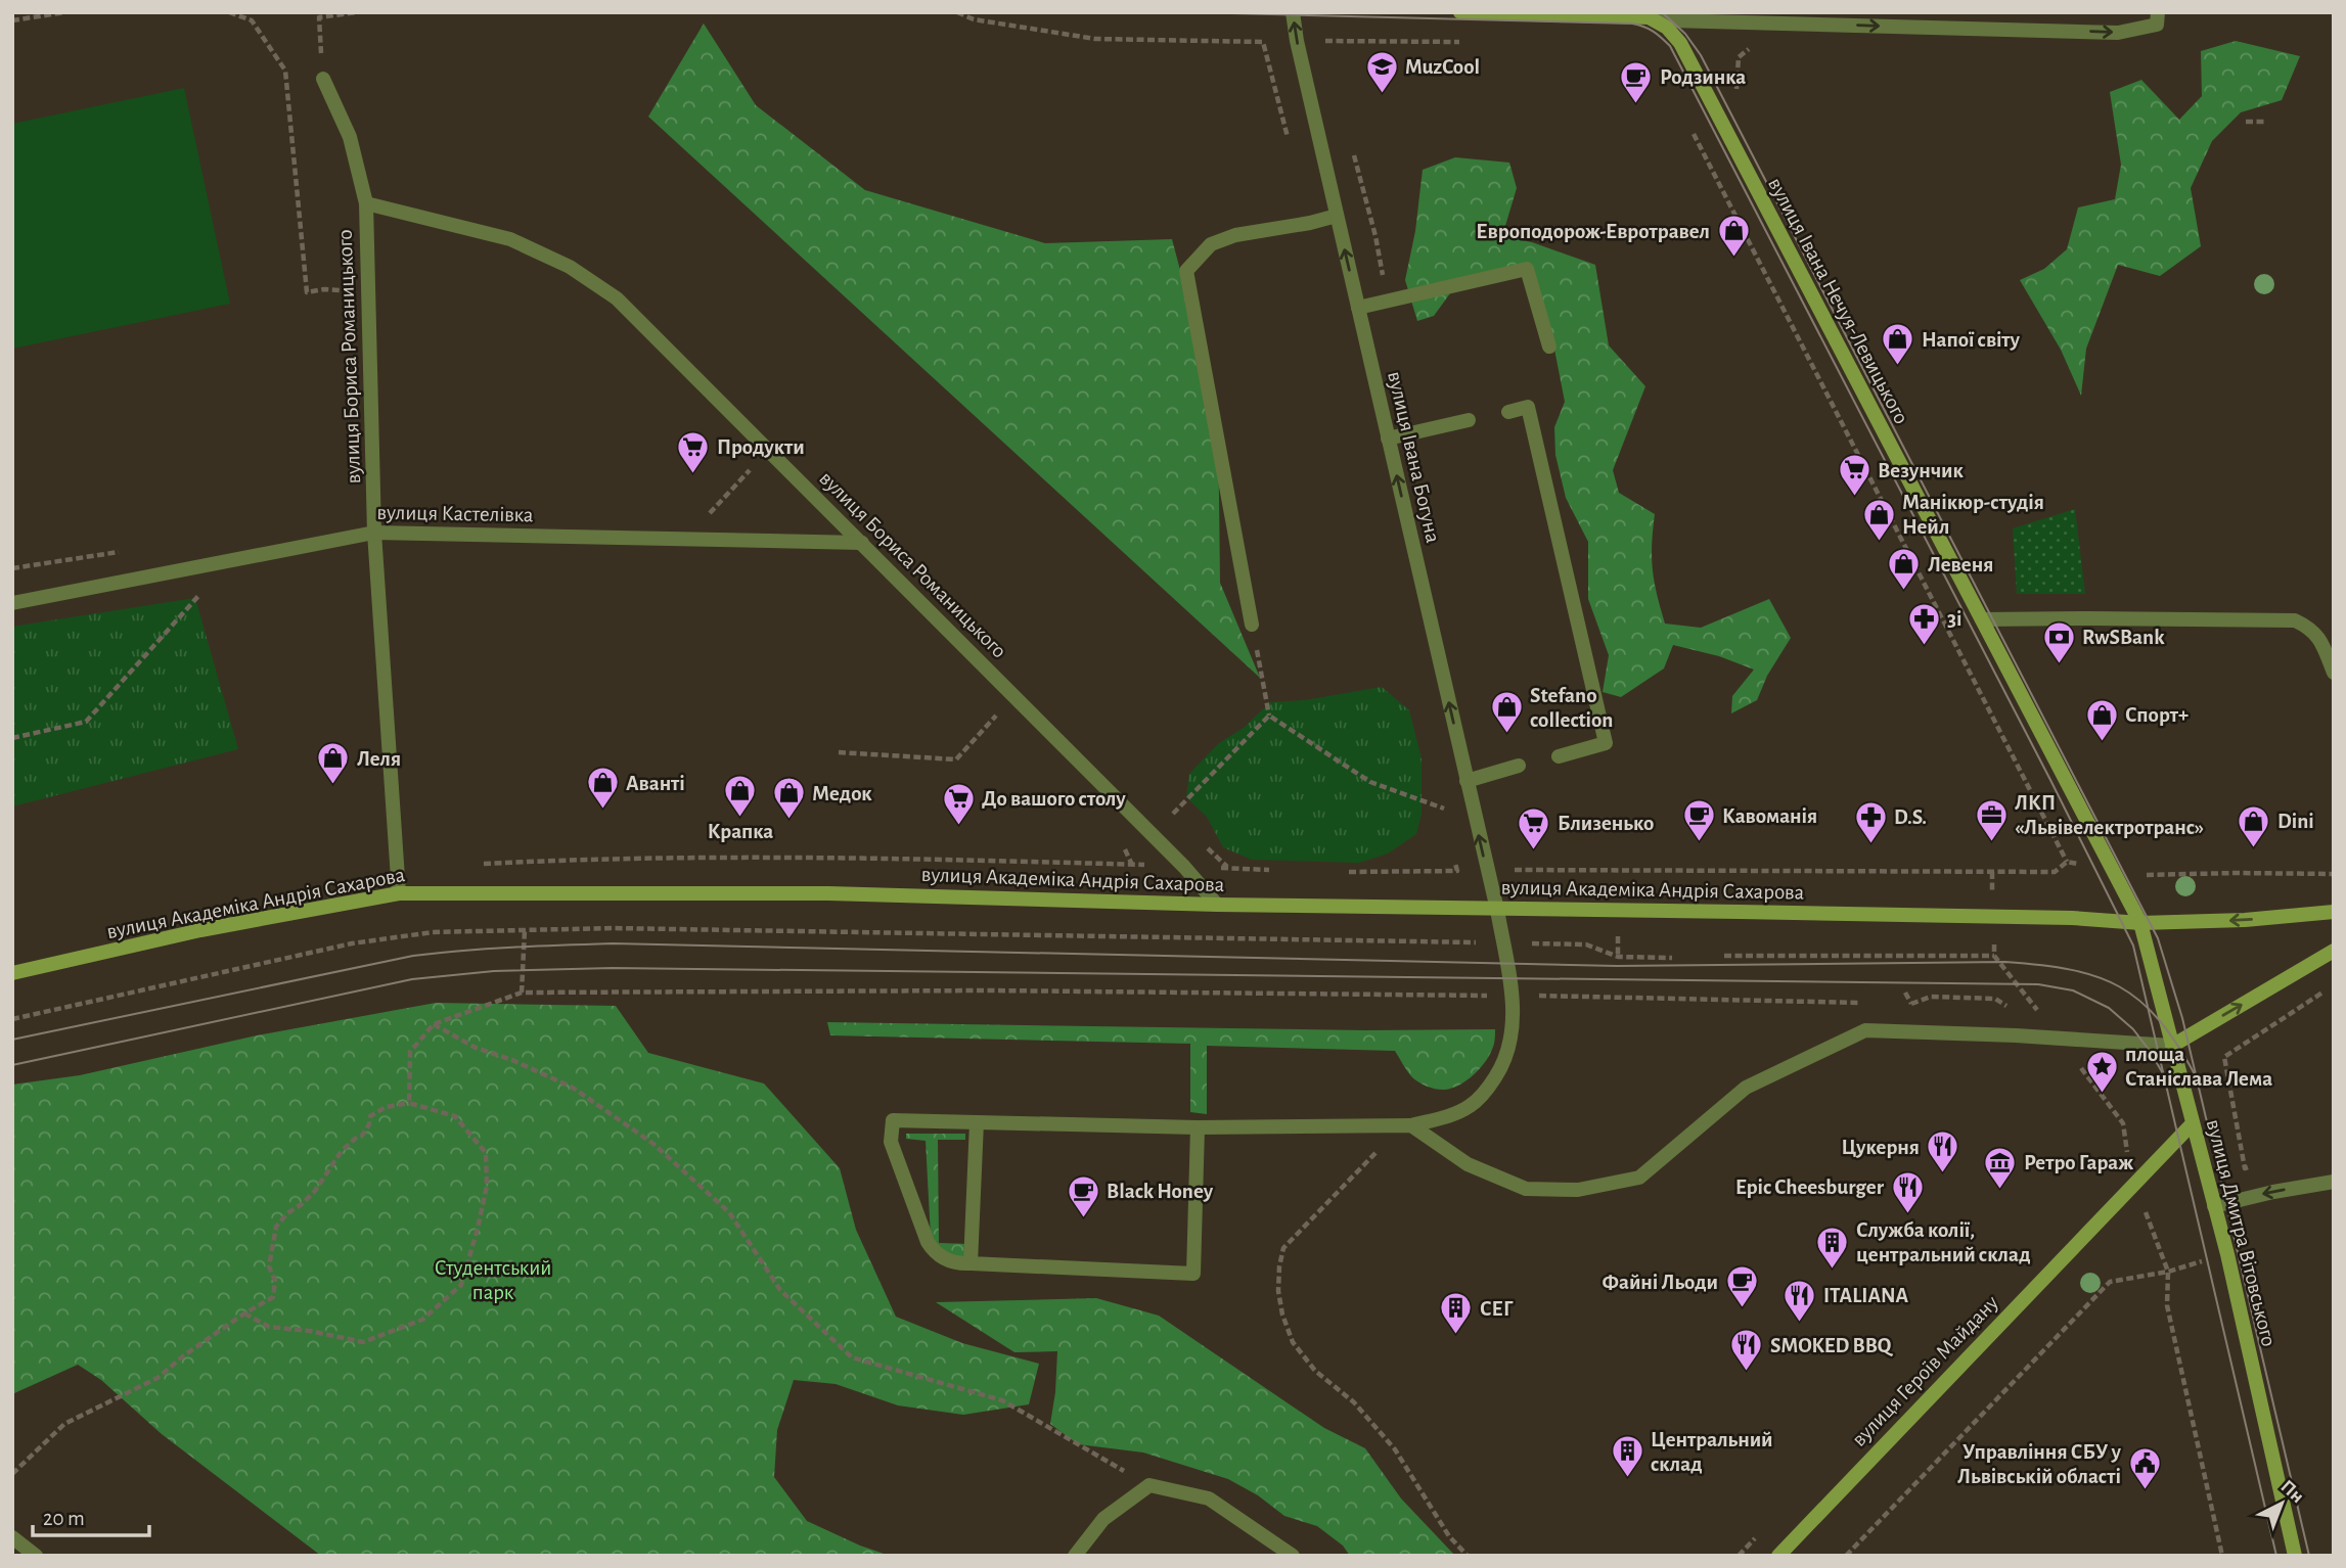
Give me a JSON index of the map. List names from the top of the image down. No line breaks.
{"streets":{"main road":["вулиця Івана Нечуя-Левицького","вулиця Академіка Андрія Сахарова","вулиця Дмитра Вітовського","вулиця Героїв Майдану"],"street":["вулиця Бориса Романицького","вулиця Івана Богуна","вулиця Кастелівка"]},"crossings":[["вулиця Івана Нечуя-Левицького","вулиця Академіка Андрія Сахарова"],["вулиця Івана Нечуя-Левицького","вулиця Дмитра Вітовського"],["вулиця Бориса Романицького","вулиця Кастелівка"],["вулиця Бориса Романицького","вулиця Академіка Андрія Сахарова"],["вулиця Івана Богуна","вулиця Академіка Андрія Сахарова"],["вулиця Академіка Андрія Сахарова","вулиця Дмитра Вітовського"],["вулиця Дмитра Вітовського","вулиця Героїв Майдану"]],"one_way":["вулиця Івана Богуна"],"parks":["Студентський парк"],"places":{"school or university":["MuzCool"],"cafe":["Родзинка","Кавоманія","Black Honey","Файні Льоди"],"shop":["Европодорож-Евротравел","Напої світу","Манікюр-студія Нейл","Левеня","Stefano collection","Спорт+","Леля","Аванті","Крапка","Медок","Dini"],"supermarket":["Продукти","Везунчик","До вашого столу","Близенько"],"pharmacy":["3і","D.S."],"bank":["RwSBank"],"office":["ЛКП «Львівелектротранс»"],"place":["площа Станіслава Лема"],"restaurant":["Цукерня","Epic Cheesburger","ITALIANA","SMOKED BBQ"],"museum":["Ретро Гараж"],"building":["Служба колії, центральний склад","СЕГ","Центральний склад"],"public building":["Управління СБУ у Львівській області"]},"scale_bar":"20 m","north":"top right"}
